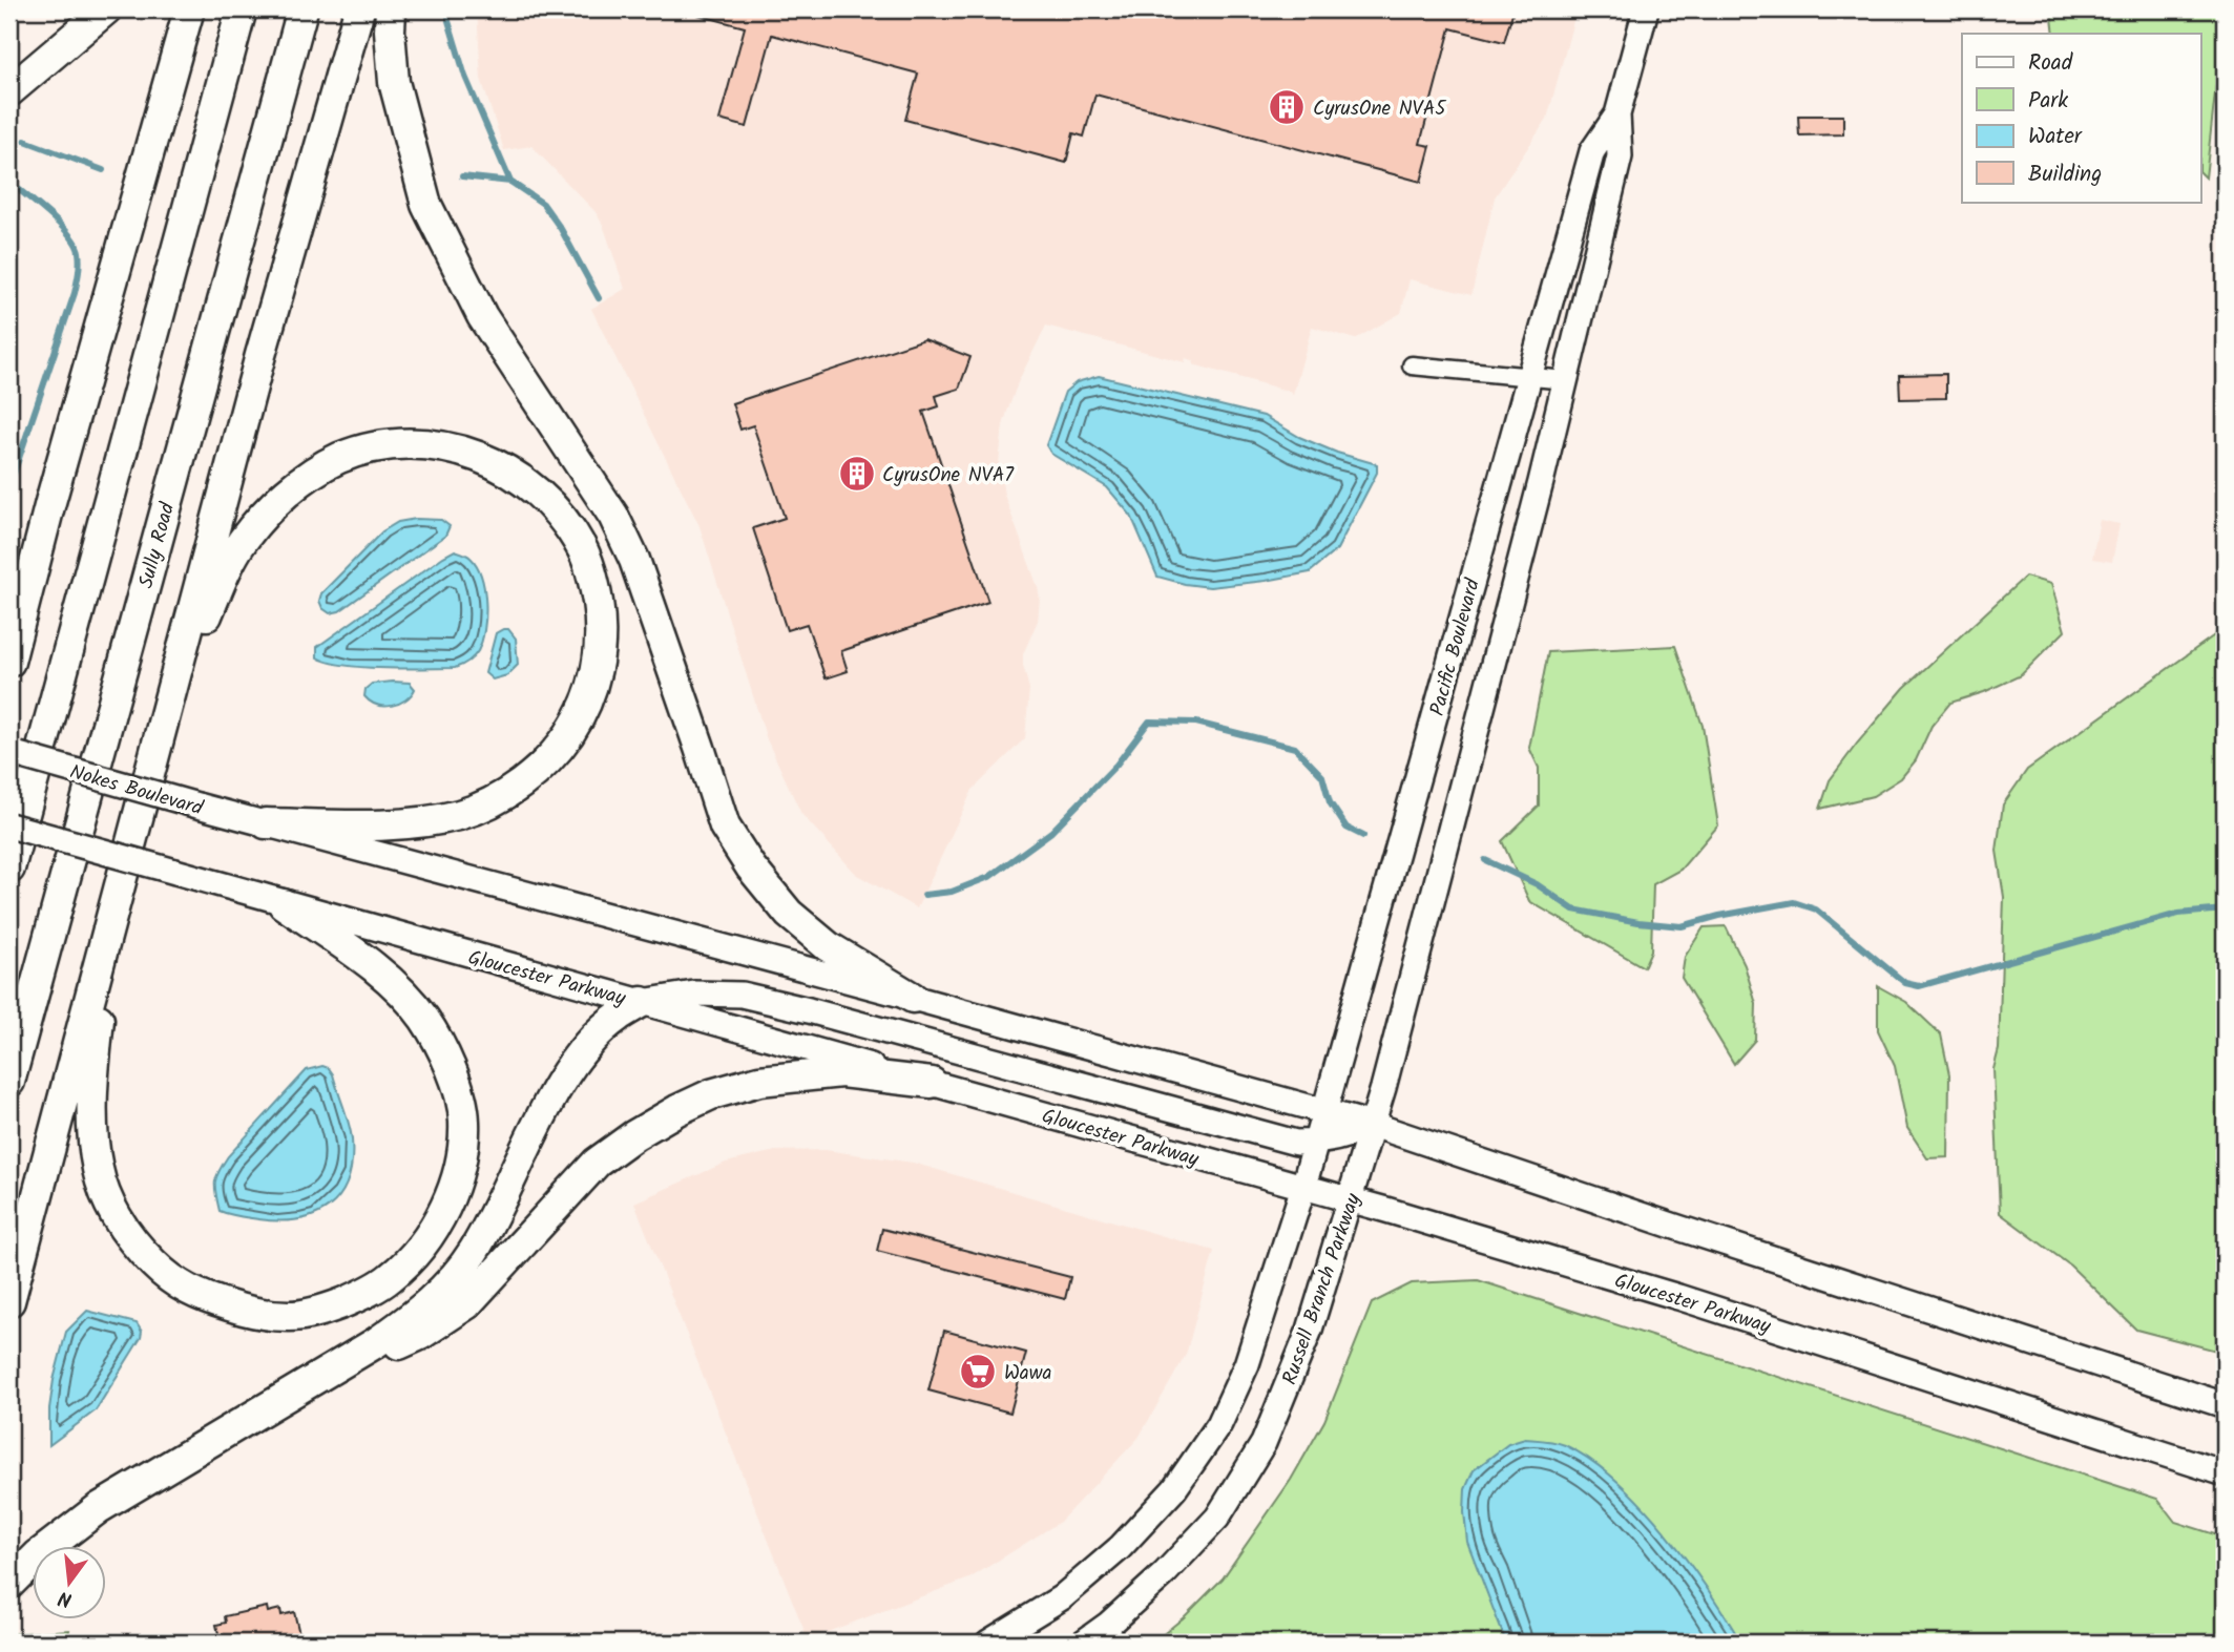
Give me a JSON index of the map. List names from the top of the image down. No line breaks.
{"streets":{"highway":["Sully Road"],"main road":["Pacific Boulevard","Nokes Boulevard","Gloucester Parkway","Russell Branch Parkway"]},"crossings":[["Pacific Boulevard","Gloucester Parkway"],["Pacific Boulevard","Russell Branch Parkway"],["Gloucester Parkway","Russell Branch Parkway"]],"places":{"building":["CyrusOne NVA5","CyrusOne NVA7"],"supermarket":["Wawa"]},"legend":["Road","Park","Water","Building"],"north":"bottom"}
